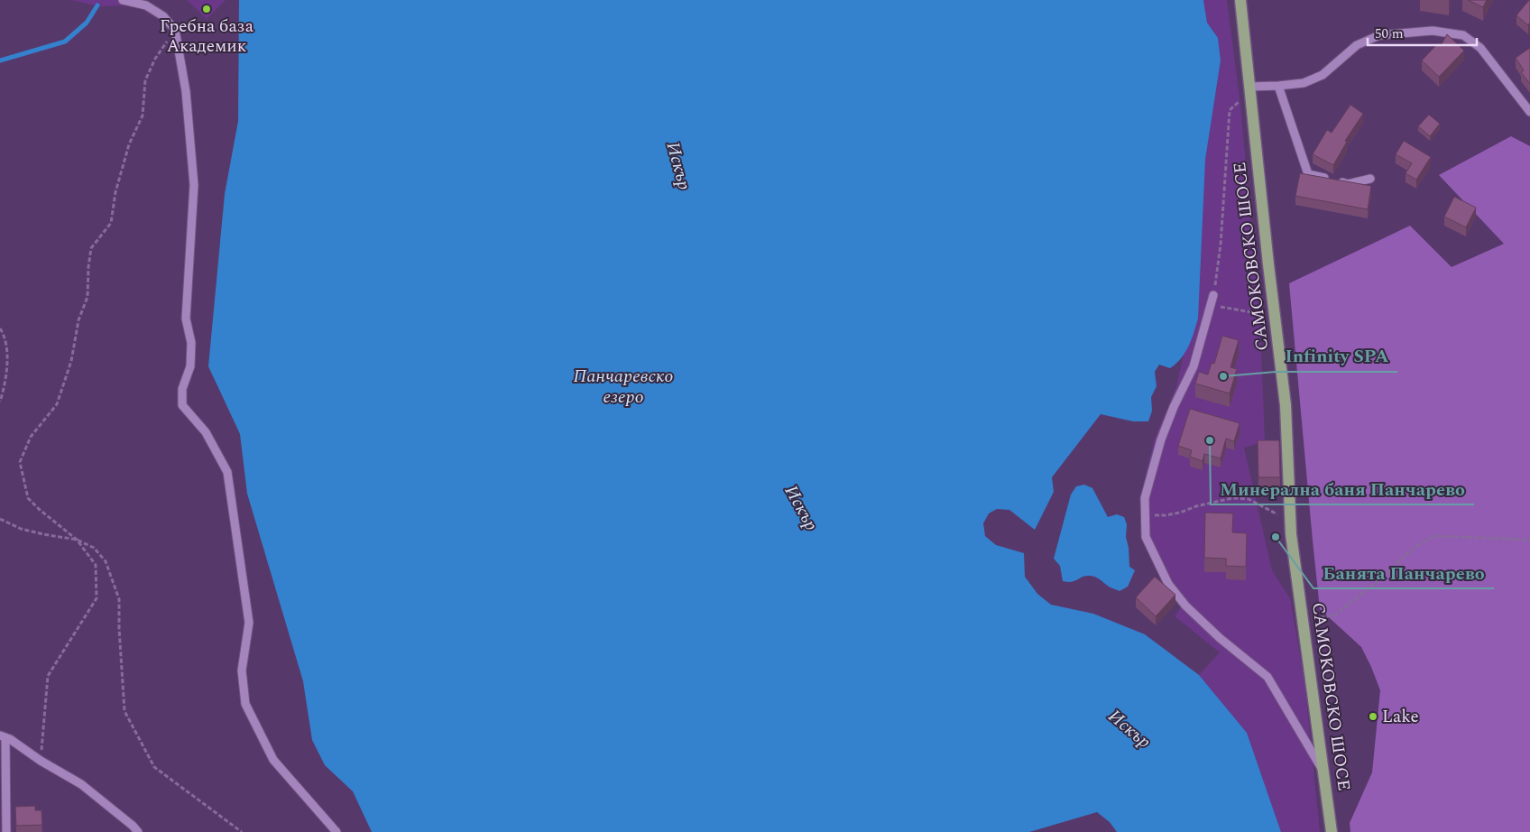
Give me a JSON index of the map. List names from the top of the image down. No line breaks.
{"streets":{"main road":["САМОКОВСКО ШОСЕ"]},"water":["Искър","Панчаревско езеро"],"places":["Гребна база Академик","Infinity SPA","Минерална баня Панчарево","Банята Панчарево","Lake"],"scale_bar":"50 m"}
